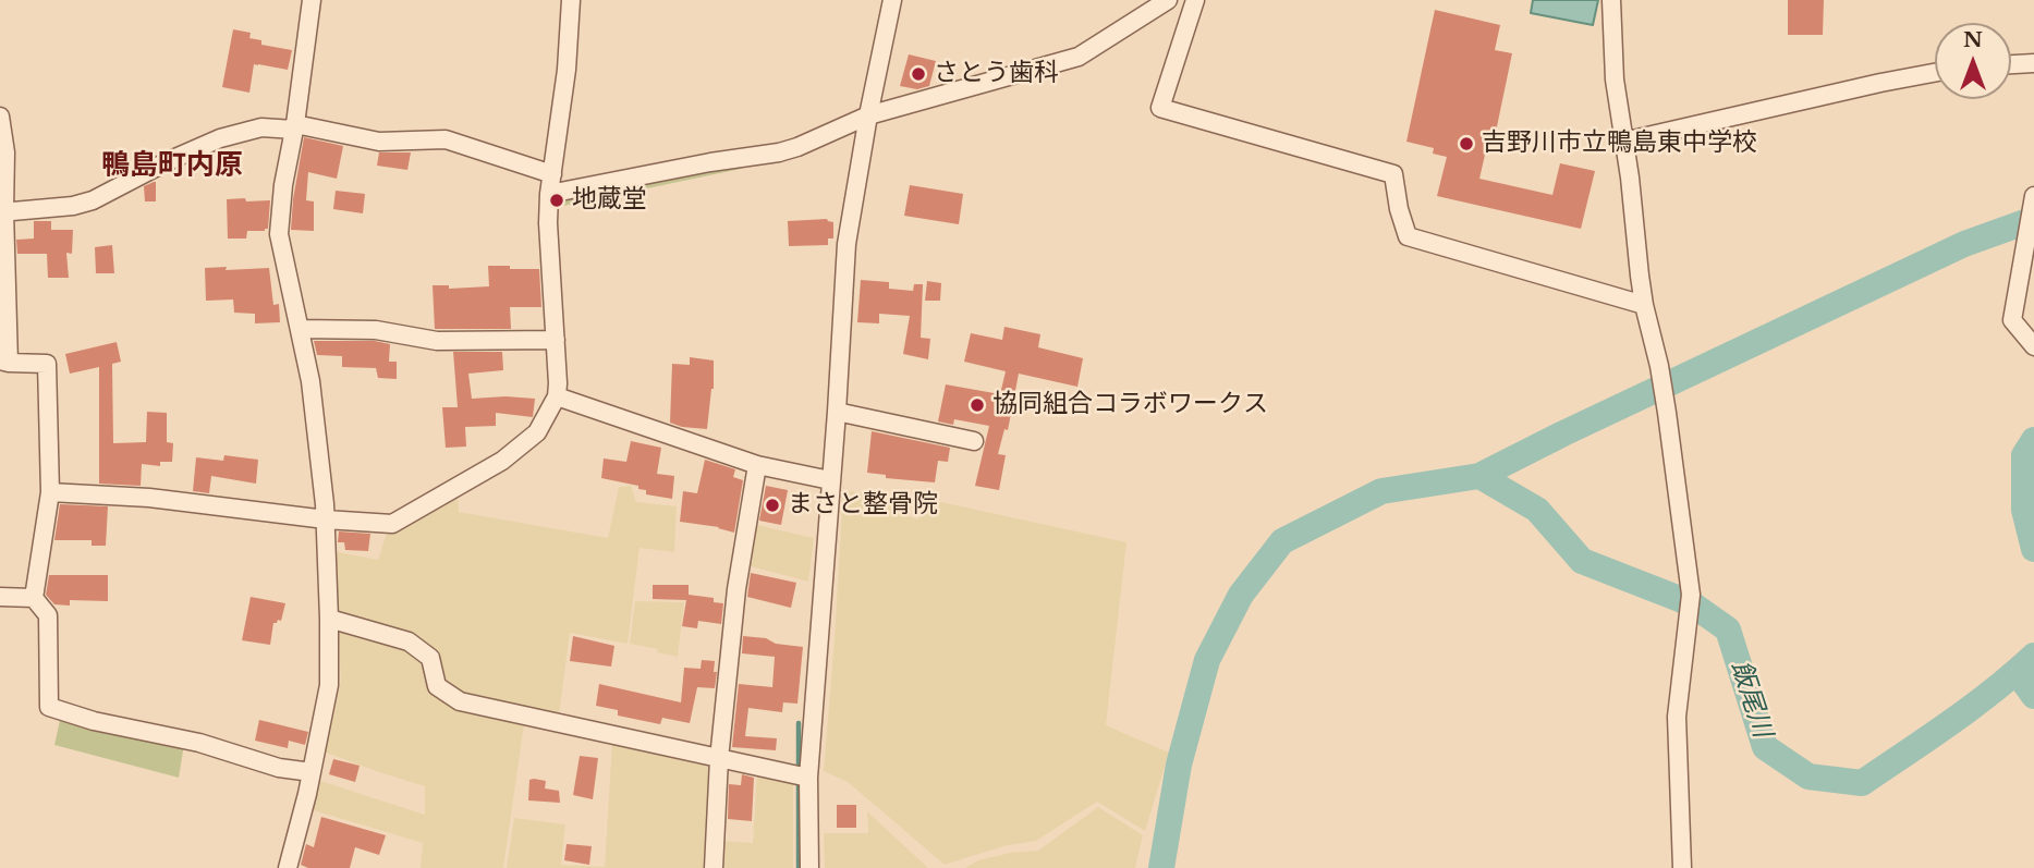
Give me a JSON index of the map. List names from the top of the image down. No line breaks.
{"districts":["鴨島町内原"],"water":["飯尾川"],"places":["さとう歯科","吉野川市立鴨島東中学校","地蔵堂","協同組合コラボワークス","まさと整骨院"],"north":"top"}
